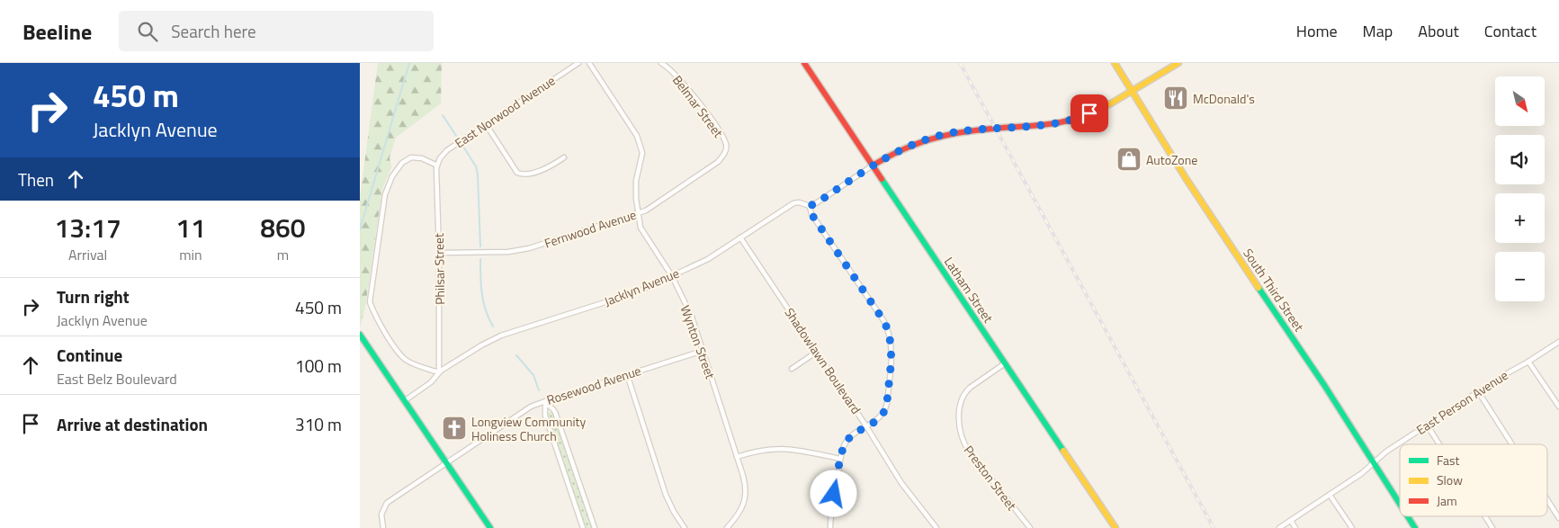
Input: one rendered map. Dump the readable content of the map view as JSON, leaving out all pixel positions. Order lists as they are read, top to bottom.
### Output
{
  "streets": {
    "street": [
      "Belmar Street",
      "East Norwood Avenue",
      "Fernwood Avenue",
      "Philsar Street",
      "Jacklyn Avenue",
      "Latham Street",
      "South Third Street",
      "Wynton Street",
      "Shadowlawn Boulevard",
      "Rosewood Avenue",
      "East Person Avenue",
      "Preston Street"
    ]
  },
  "crossings": [
    ["Belmar Street", "Fernwood Avenue"],
    ["East Norwood Avenue", "Philsar Street"],
    ["Fernwood Avenue", "Philsar Street"],
    ["Fernwood Avenue", "Wynton Street"],
    ["Philsar Street", "Jacklyn Avenue"],
    ["Jacklyn Avenue", "Latham Street"],
    ["Jacklyn Avenue", "Wynton Street"],
    ["Jacklyn Avenue", "Shadowlawn Boulevard"],
    ["Latham Street", "Preston Street"],
    ["South Third Street", "East Person Avenue"],
    ["Wynton Street", "Rosewood Avenue"]
  ],
  "places": {
    "restaurant": ["McDonald's"],
    "shop": ["AutoZone"],
    "church": ["Longview Community Holiness Church"]
  },
  "legend": ["Fast", "Slow", "Jam"],
  "north": "bottom right",
  "page": {
    "header": "Beeline",
    "search": "Search here",
    "nav": [
      "Home",
      "Map",
      "About",
      "Contact"
    ],
    "turn": ["450 m", "Jacklyn Avenue"],
    "map_buttons": ["+", "−"],
    "then": "Then",
    "eta": [
      "13:17",
      "Arrival",
      "11",
      "min",
      "860",
      "m"
    ],
    "list": [
      {
        "name": "Turn right",
        "note": "Jacklyn Avenue",
        "value": "450 m"
      },
      {
        "name": "Continue",
        "note": "East Belz Boulevard",
        "value": "100 m"
      },
      {
        "name": "Arrive at destination",
        "value": "310 m"
      }
    ]
  }
}
